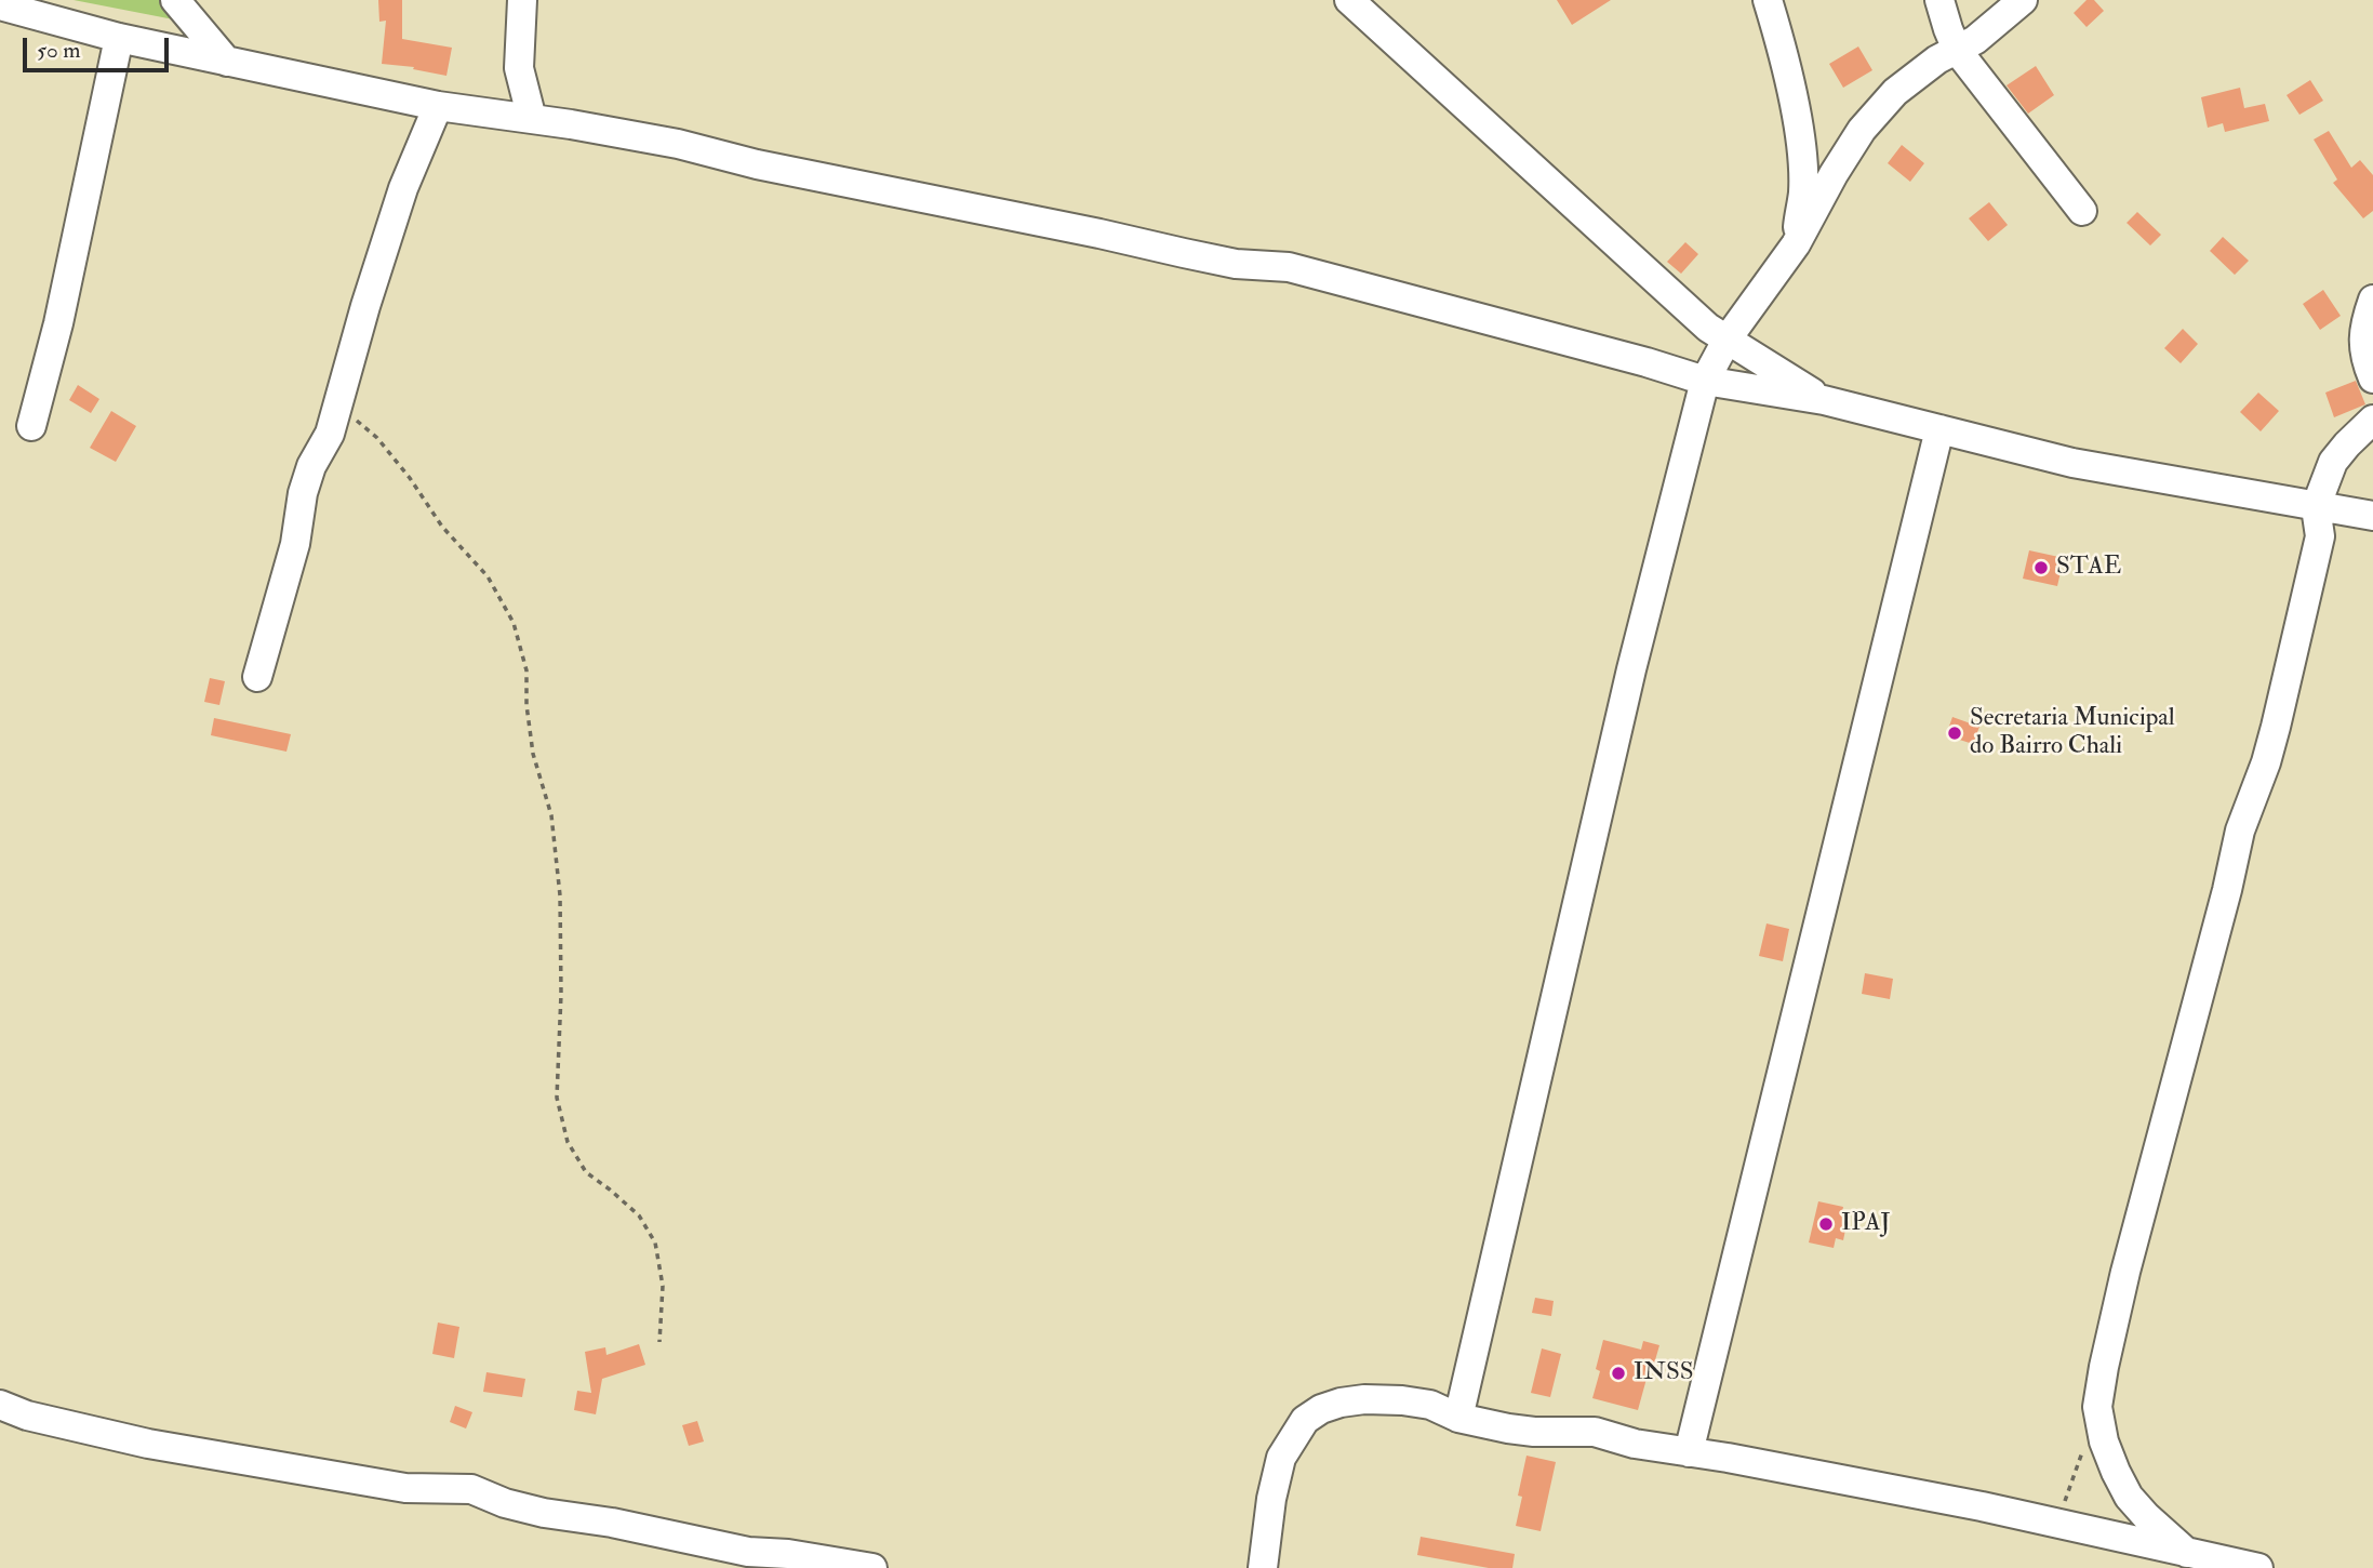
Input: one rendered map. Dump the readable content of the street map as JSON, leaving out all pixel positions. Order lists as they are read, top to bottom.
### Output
{
  "places": [
    "STAE",
    "Secretaria Municipal do Bairro Chali",
    "IPAJ",
    "INSS"
  ],
  "scale_bar": "50 m"
}
